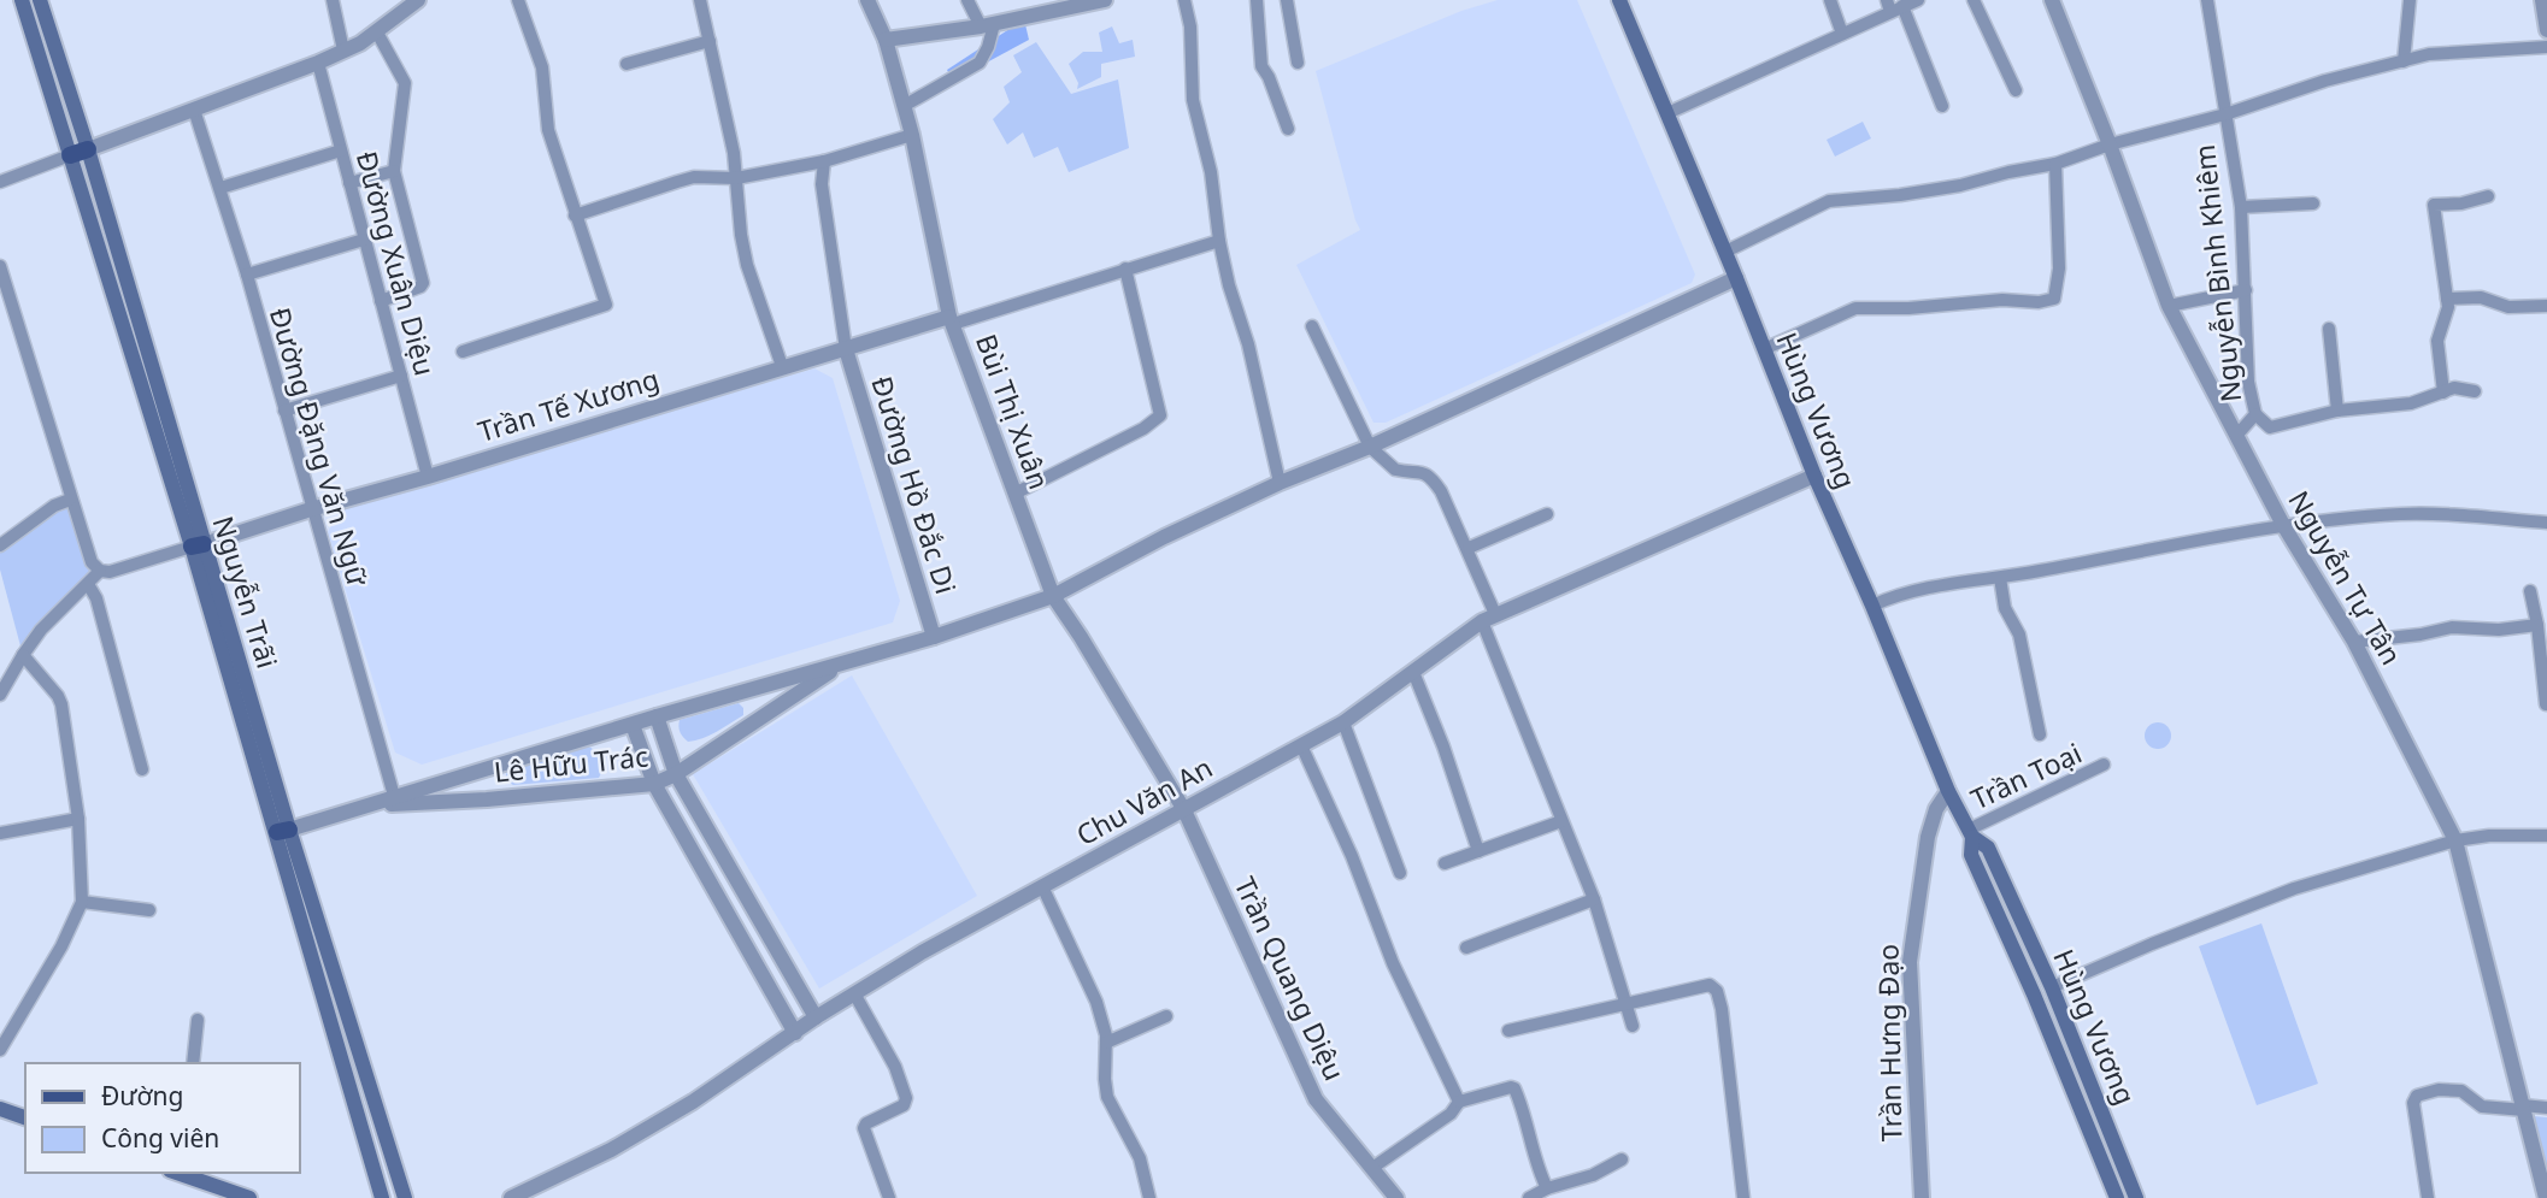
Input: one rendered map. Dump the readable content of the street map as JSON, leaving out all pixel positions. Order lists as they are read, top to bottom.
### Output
{
  "streets": {
    "main road": ["Hùng Vương", "Nguyễn Trãi"],
    "street": [
      "Đường Xuân Diệu",
      "Nguyễn Bình Khiêm",
      "Trần Tế Xương",
      "Bùi Thị Xuân",
      "Đường Đặng Văn Ngữ",
      "Đường Hồ Đắc Di",
      "Nguyễn Tự Tân",
      "Lê Hữu Trác",
      "Trần Toại",
      "Chu Văn An",
      "Trần Quang Diệu",
      "Trần Hưng Đạo"
    ]
  },
  "crossings": [
    ["Đường Xuân Diệu", "Trần Tế Xương"],
    ["Nguyễn Bình Khiêm", "Nguyễn Tự Tân"],
    ["Trần Tế Xương", "Bùi Thị Xuân"],
    ["Trần Tế Xương", "Đường Đặng Văn Ngữ"],
    ["Trần Tế Xương", "Đường Hồ Đắc Di"],
    ["Trần Tế Xương", "Nguyễn Trãi"],
    ["Hùng Vương", "Lê Hữu Trác"],
    ["Hùng Vương", "Trần Toại"],
    ["Hùng Vương", "Chu Văn An"],
    ["Hùng Vương", "Trần Hưng Đạo"],
    ["Bùi Thị Xuân", "Lê Hữu Trác"],
    ["Bùi Thị Xuân", "Chu Văn An"],
    ["Bùi Thị Xuân", "Trần Quang Diệu"],
    ["Đường Đặng Văn Ngữ", "Lê Hữu Trác"],
    ["Đường Hồ Đắc Di", "Lê Hữu Trác"],
    ["Nguyễn Trãi", "Lê Hữu Trác"],
    ["Chu Văn An", "Trần Quang Diệu"]
  ],
  "legend": ["Đường", "Công viên"]
}
